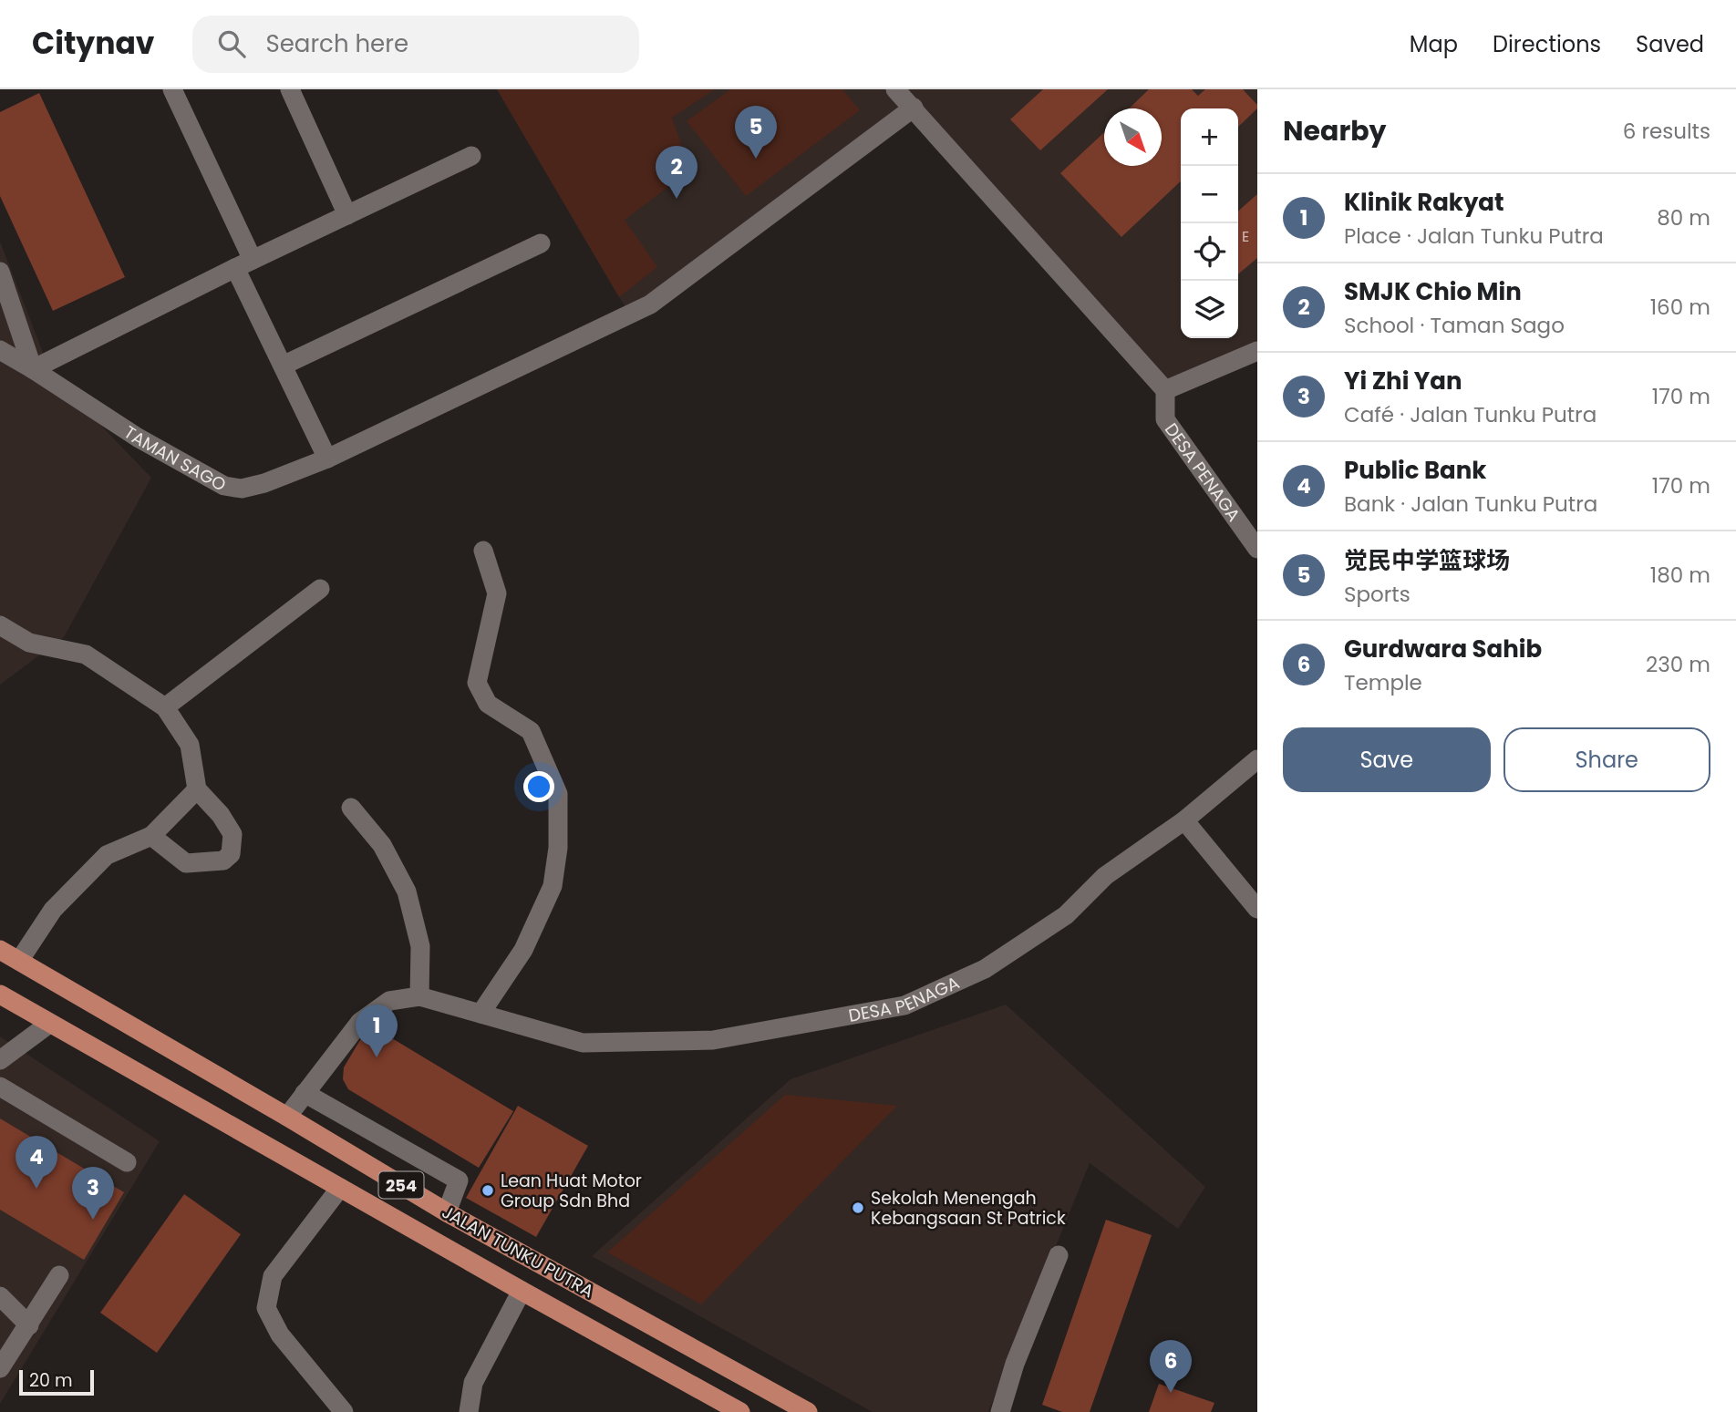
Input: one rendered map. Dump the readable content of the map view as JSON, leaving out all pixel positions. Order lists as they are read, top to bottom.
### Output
{
  "streets": {
    "main road": ["254", "JALAN TUNKU PUTRA"],
    "street": ["TAMAN SAGO", "DESA PENAGA"]
  },
  "places": ["Lean Huat Motor Group Sdn Bhd", "Sekolah Menengah Kebangsaan St Patrick"],
  "house_numbers": ["E"],
  "scale_bar": "20 m",
  "north": "bottom right",
  "page": {
    "header": "Citynav",
    "search": "Search here",
    "nav": ["Map", "Directions", "Saved"],
    "heading": ["Nearby", "6 results"],
    "pins": [
      "5",
      "2",
      "1",
      "4",
      "3",
      "6"
    ],
    "map_buttons": ["+", "−"],
    "list": [
      {
        "mark": "1",
        "name": "Klinik Rakyat",
        "note": "Place · Jalan Tunku Putra",
        "value": "80 m"
      },
      {
        "mark": "2",
        "name": "SMJK Chio Min",
        "note": "School · Taman Sago",
        "value": "160 m"
      },
      {
        "mark": "3",
        "name": "Yi Zhi Yan",
        "note": "Café · Jalan Tunku Putra",
        "value": "170 m"
      },
      {
        "mark": "4",
        "name": "Public Bank",
        "note": "Bank · Jalan Tunku Putra",
        "value": "170 m"
      },
      {
        "mark": "5",
        "name": "觉民中学篮球场",
        "note": "Sports",
        "value": "180 m"
      },
      {
        "mark": "6",
        "name": "Gurdwara Sahib",
        "note": "Temple",
        "value": "230 m"
      }
    ],
    "buttons": ["Save", "Share"],
    "scale": "20 m"
  }
}
